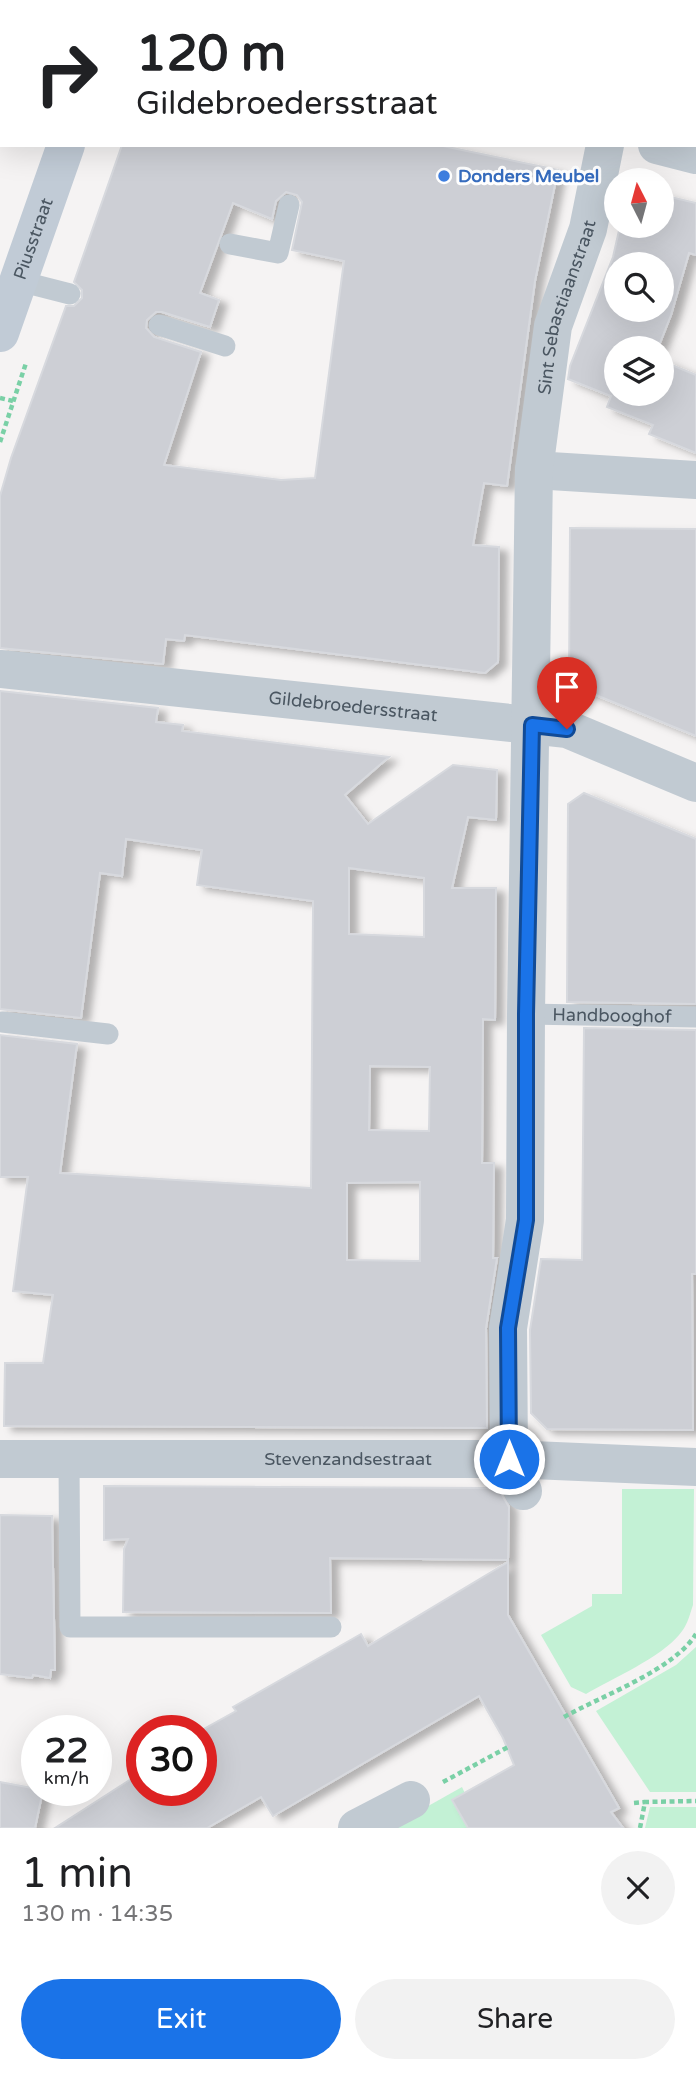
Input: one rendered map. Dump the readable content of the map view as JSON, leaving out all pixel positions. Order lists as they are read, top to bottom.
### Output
{
  "streets": {
    "street": [
      "Piusstraat",
      "Sint Sebastiaanstraat",
      "Gildebroedersstraat",
      "Stevenzandsestraat"
    ],
    "lane": ["Handbooghof"]
  },
  "crossings": [
    ["Sint Sebastiaanstraat", "Gildebroedersstraat"],
    ["Sint Sebastiaanstraat", "Handbooghof"],
    ["Sint Sebastiaanstraat", "Stevenzandsestraat"]
  ],
  "places": ["Donders Meubel"],
  "north": "top",
  "page": {
    "turn": ["120 m", "Gildebroedersstraat"],
    "speed": "22 km/h",
    "limit": "30",
    "heading": ["1 min", "130 m · 14:35"],
    "buttons": ["Exit", "Share"]
  }
}
